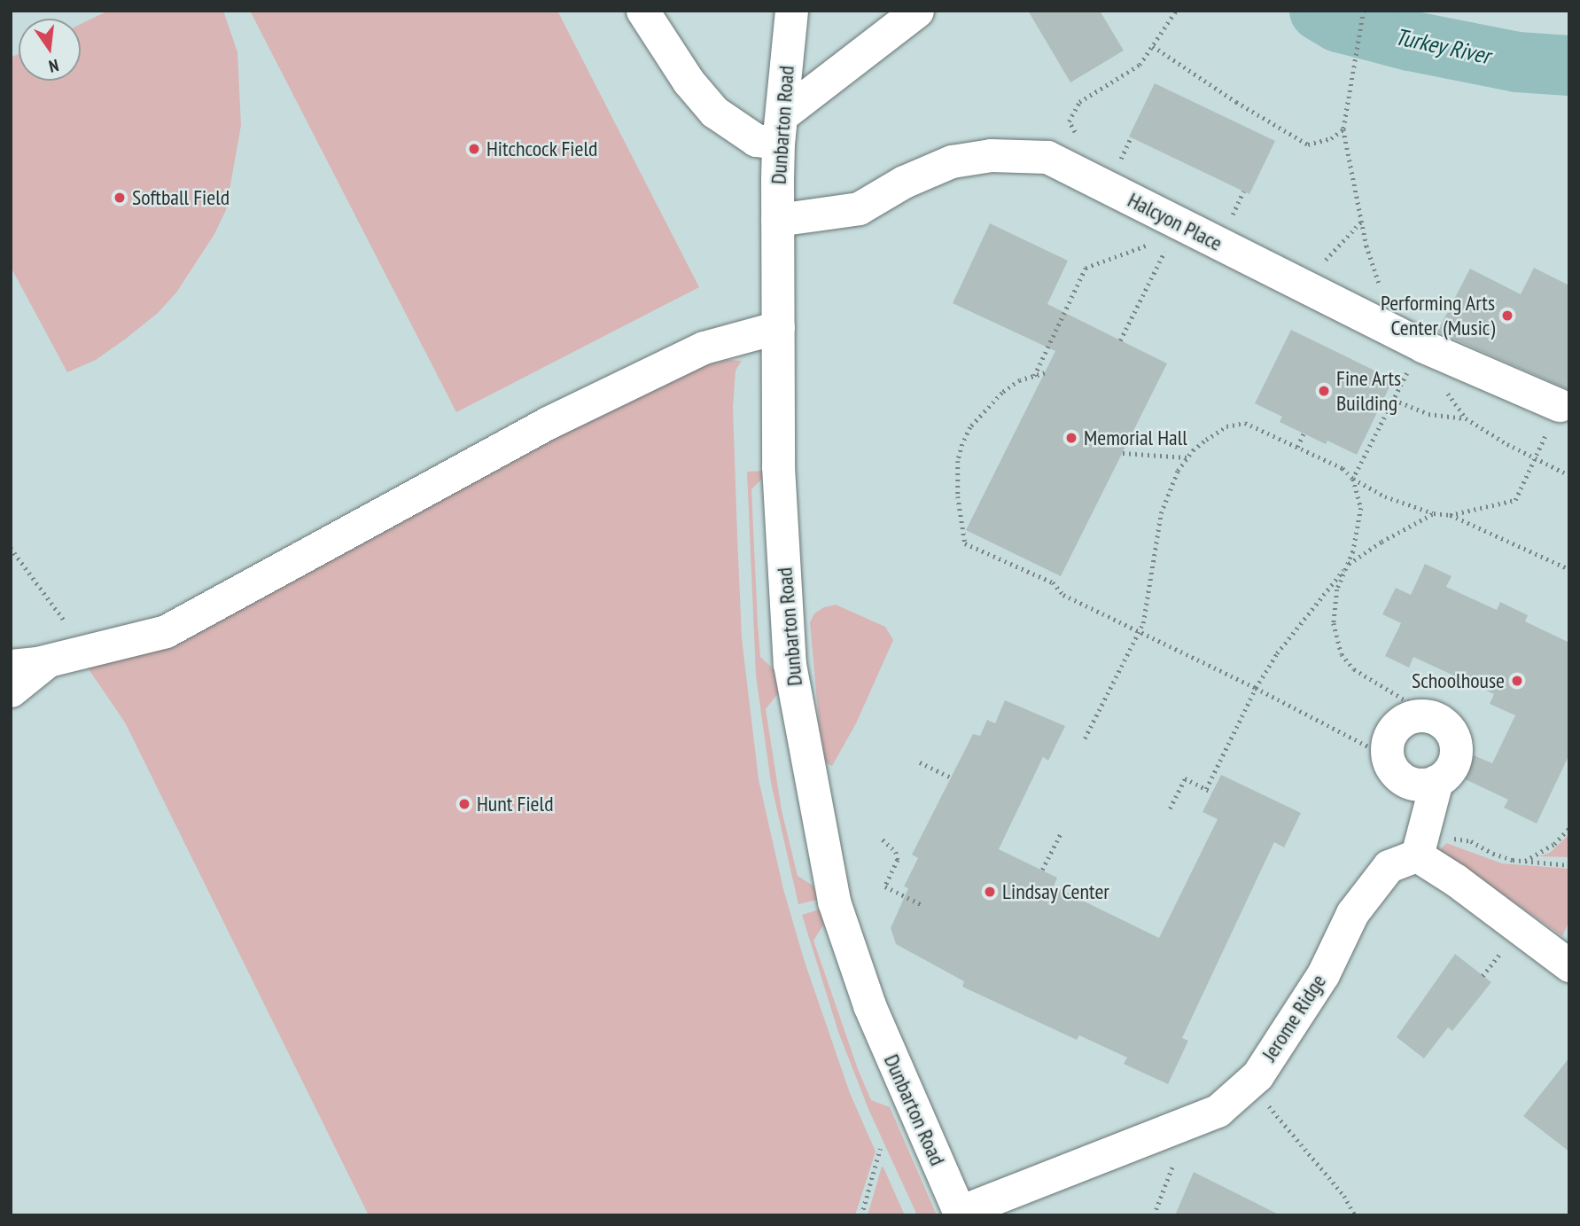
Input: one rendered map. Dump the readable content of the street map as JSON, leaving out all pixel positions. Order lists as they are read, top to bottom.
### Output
{
  "streets": {
    "street": ["Dunbarton Road", "Halcyon Place", "Jerome Ridge"]
  },
  "crossings": [
    ["Dunbarton Road", "Halcyon Place"],
    ["Dunbarton Road", "Jerome Ridge"]
  ],
  "water": ["Turkey River"],
  "places": [
    "Hitchcock Field",
    "Softball Field",
    "Performing Arts Center (Music)",
    "Fine Arts Building",
    "Memorial Hall",
    "Schoolhouse",
    "Hunt Field",
    "Lindsay Center"
  ],
  "north": "bottom"
}
